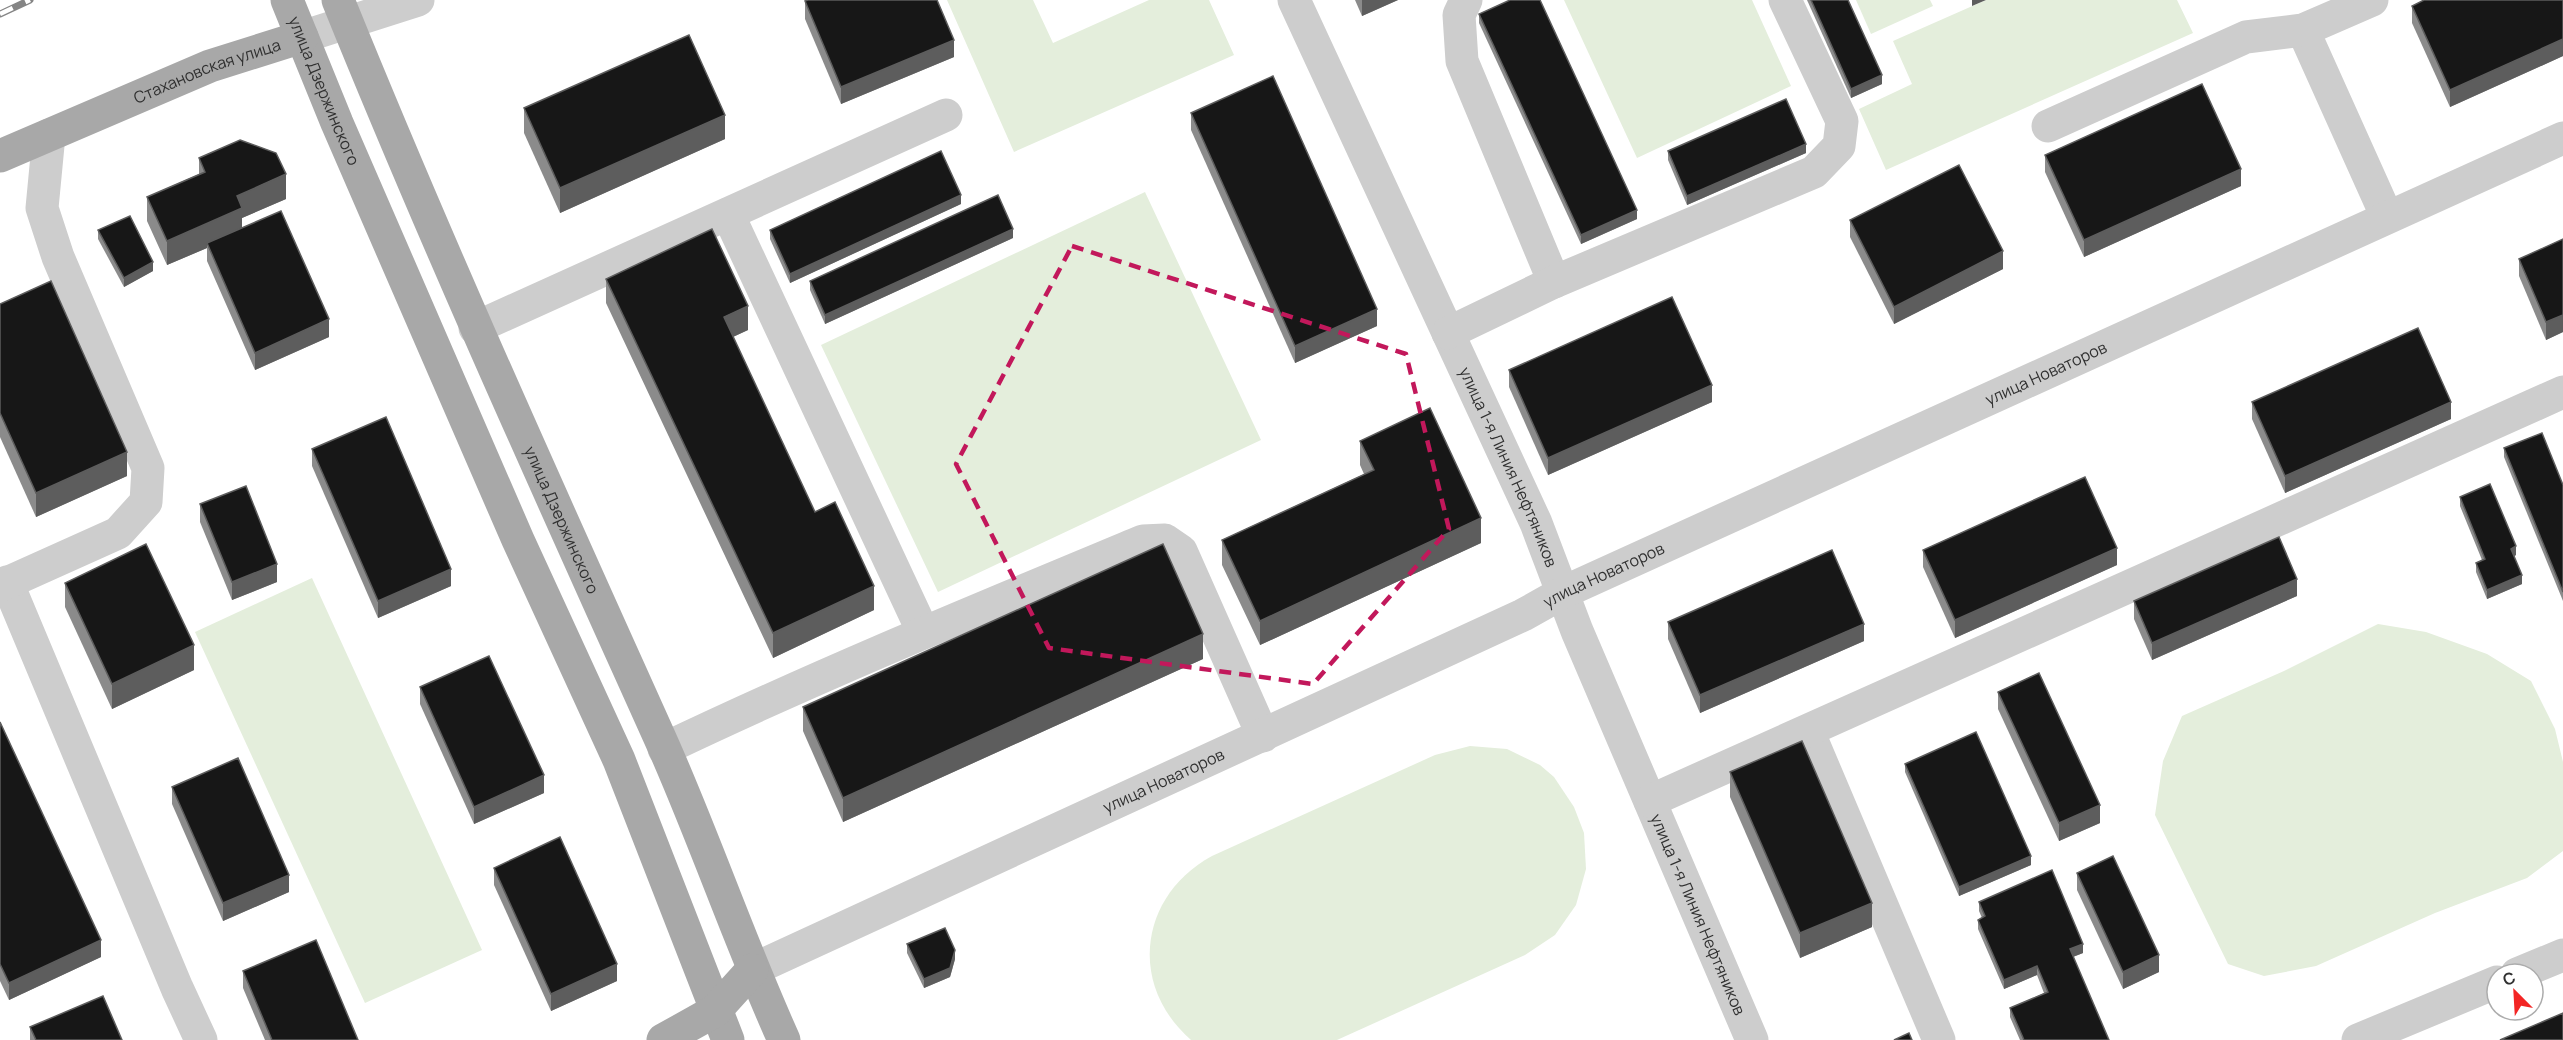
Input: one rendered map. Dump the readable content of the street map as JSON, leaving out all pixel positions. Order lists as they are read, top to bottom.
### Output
{
  "streets": {
    "main road": ["Стахановская улица", "улица Дзержинского", "улица Новаторов"],
    "street": ["улица 1-я Линия Нефтяников"]
  },
  "crossings": [
    ["Стахановская улица", "улица Дзержинского"],
    ["улица Дзержинского", "улица Новаторов"],
    ["улица Новаторов", "улица 1-я Линия Нефтяников"]
  ],
  "north": "top left"
}
